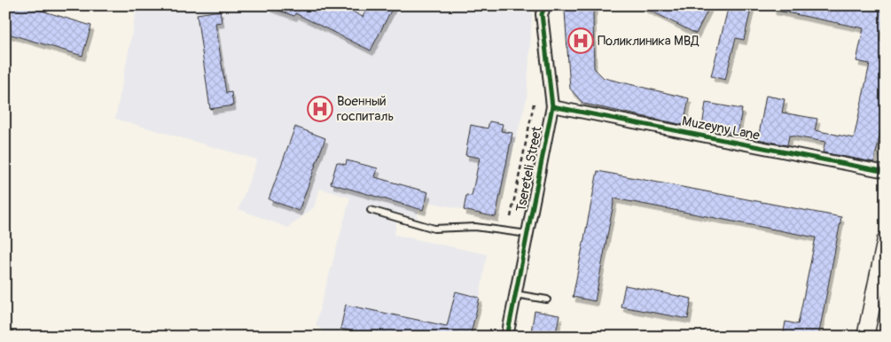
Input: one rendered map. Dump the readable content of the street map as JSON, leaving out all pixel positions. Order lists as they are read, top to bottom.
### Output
{
  "streets": {
    "street": ["Muzeyny Lane", "Tsereteli Street"]
  },
  "crossings": [
    ["Muzeyny Lane", "Tsereteli Street"]
  ],
  "places": {
    "hospital": ["Поликлиника МВД", "Военный госпиталь"]
  }
}
